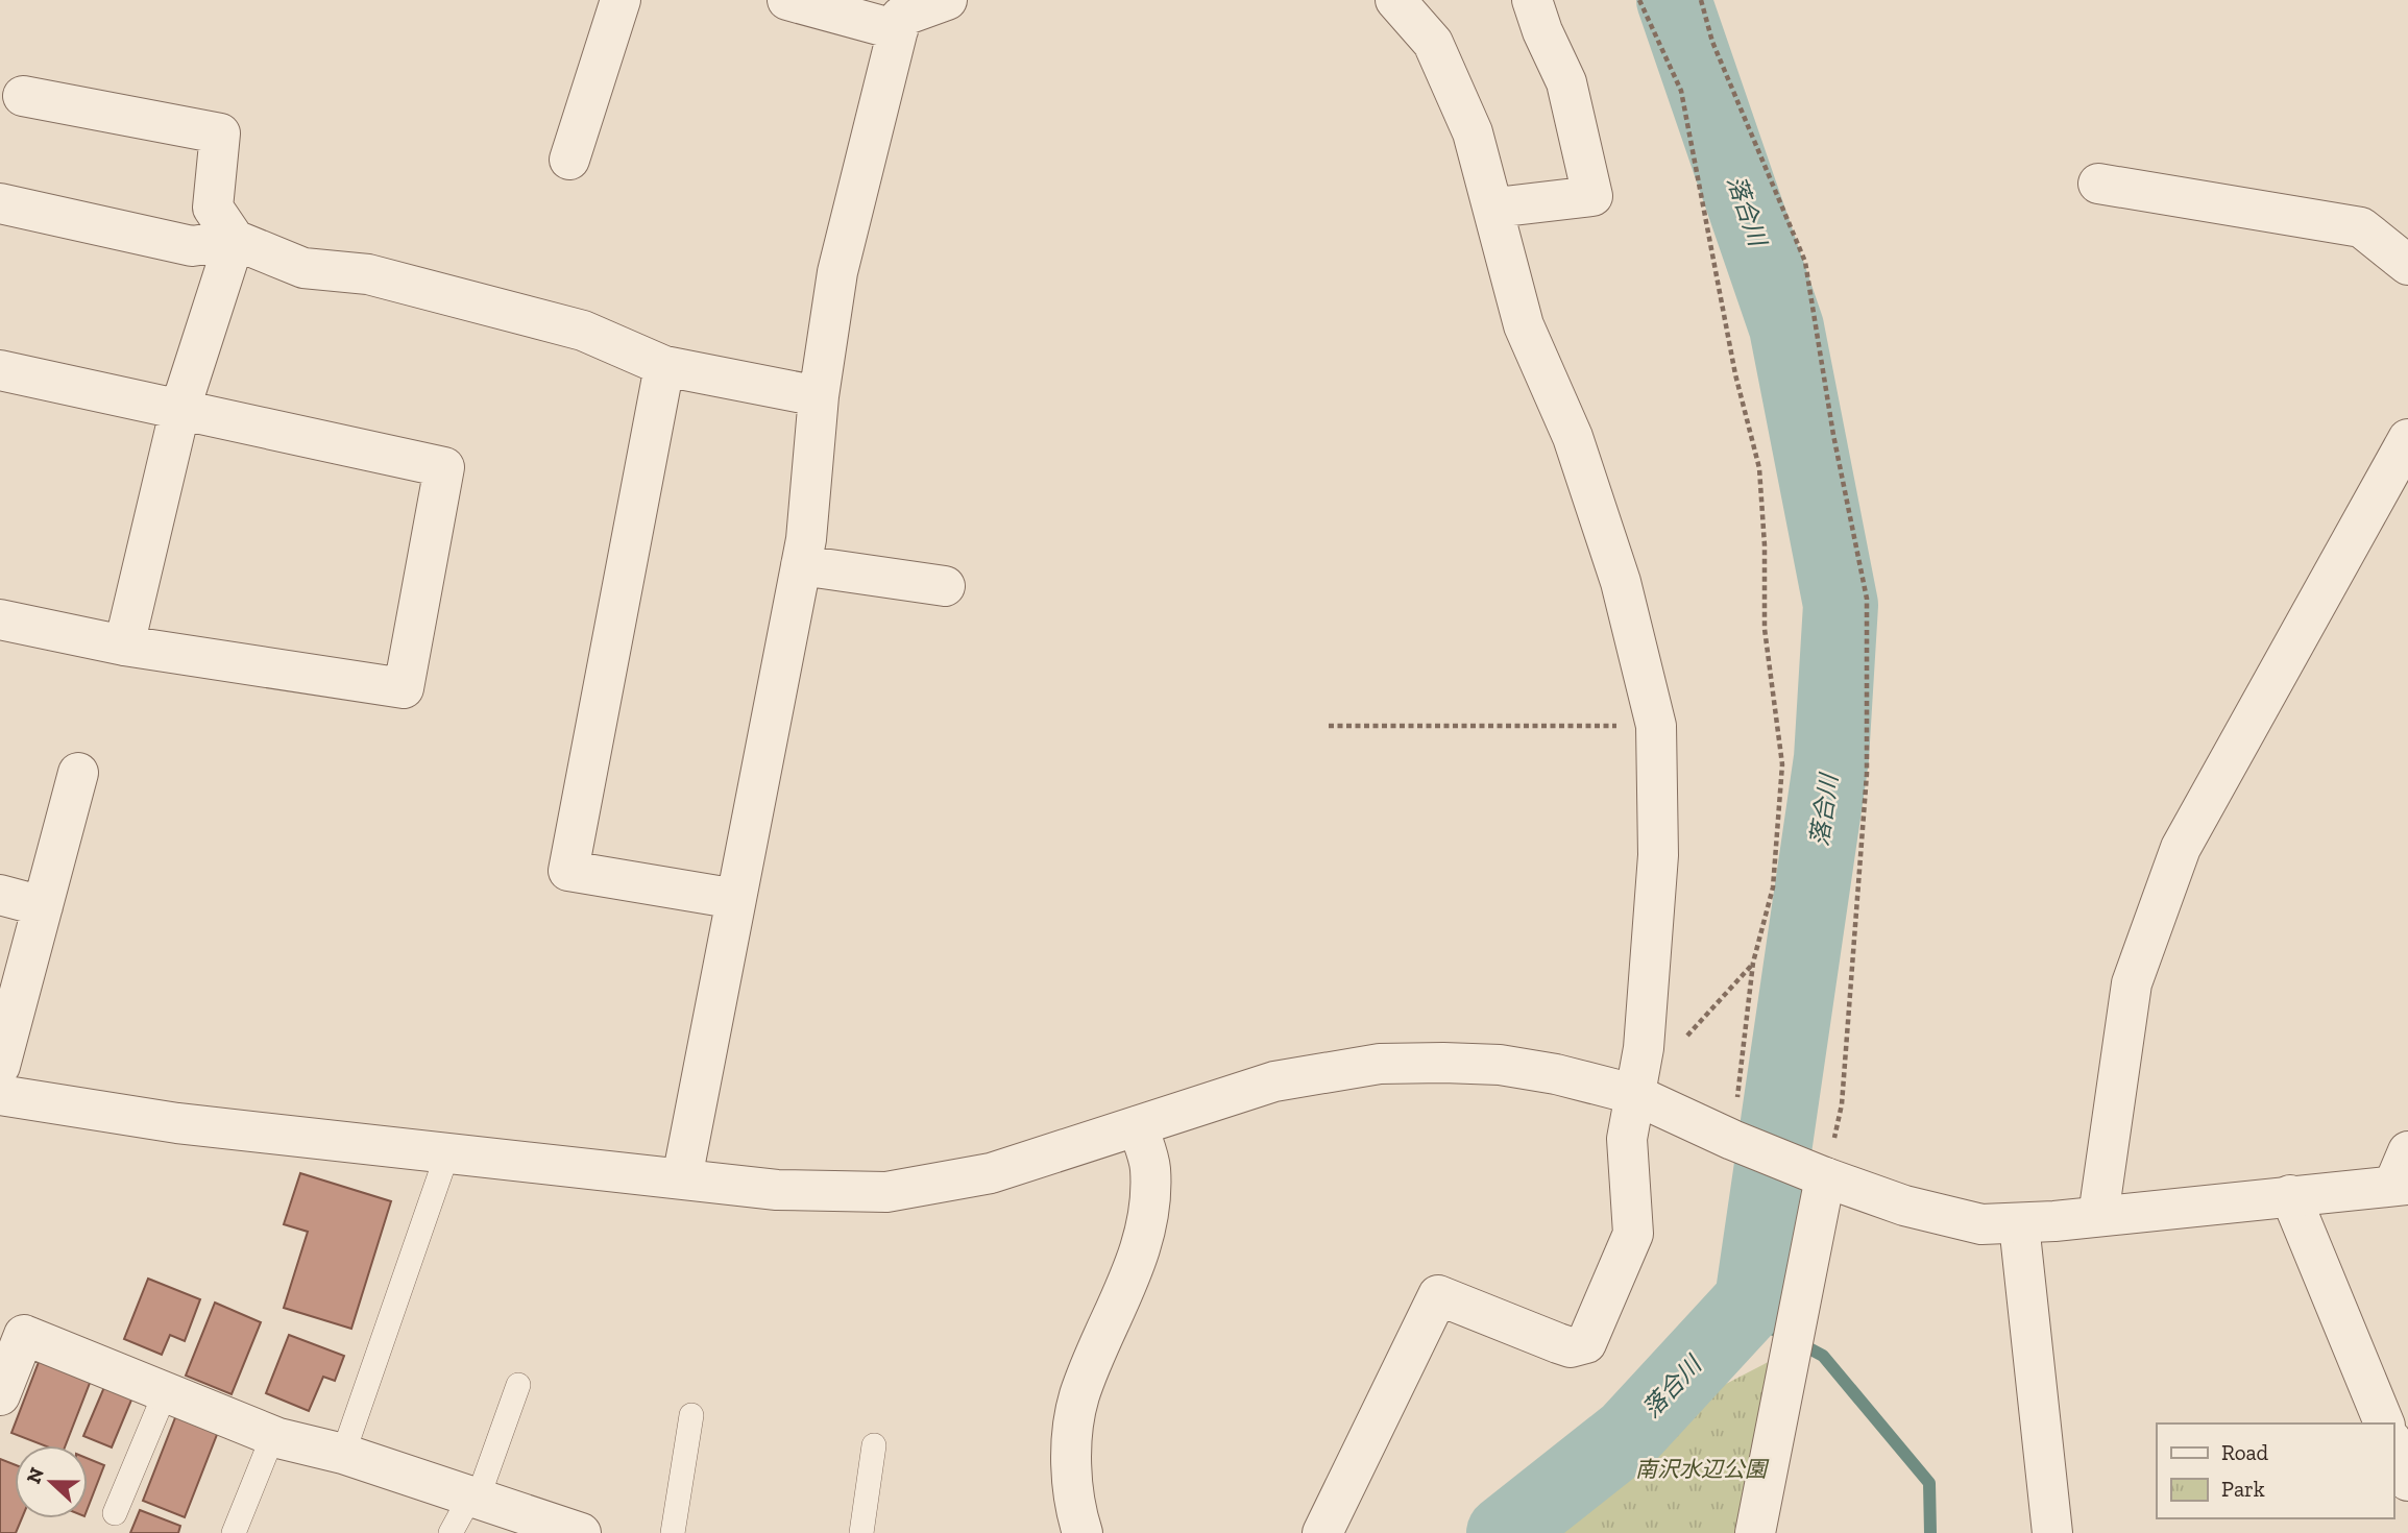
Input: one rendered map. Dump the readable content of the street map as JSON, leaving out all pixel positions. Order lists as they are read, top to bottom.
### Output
{
  "water": ["落合川"],
  "parks": ["南沢水辺公園"],
  "legend": ["Road", "Park"],
  "north": "left"
}
